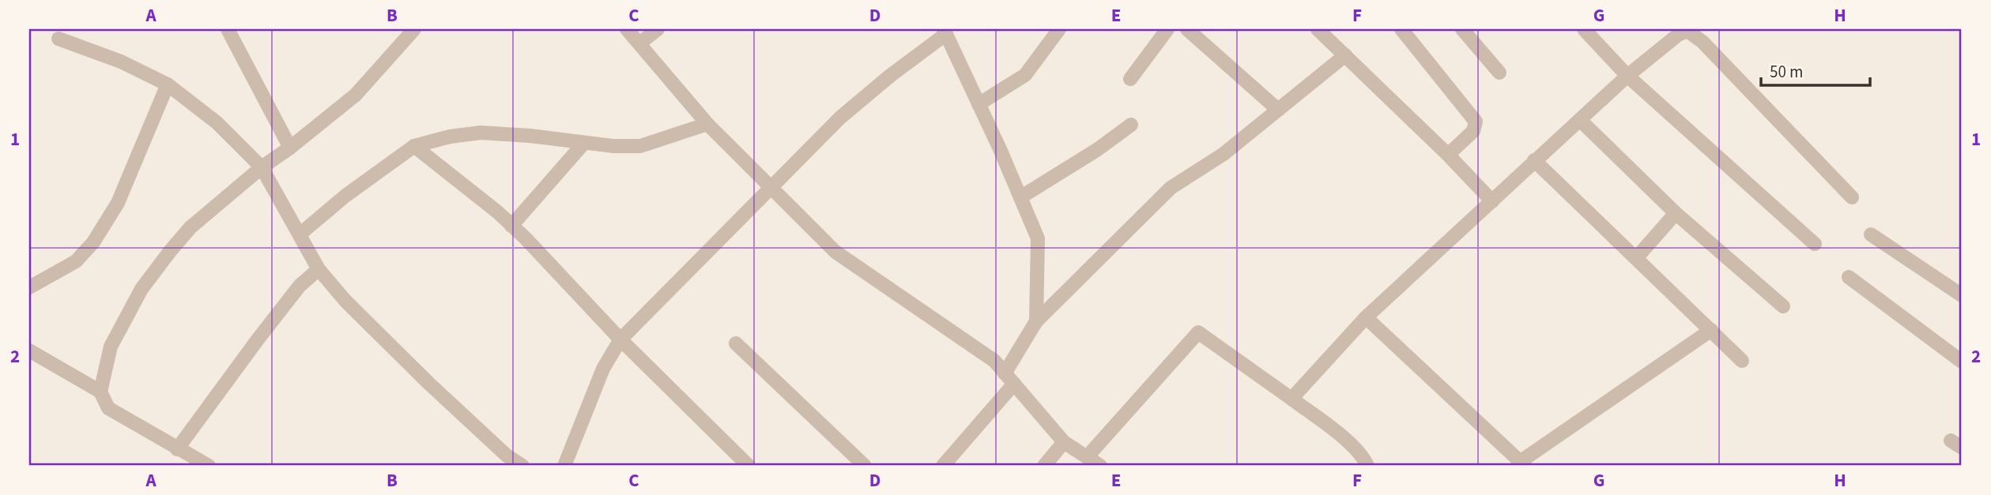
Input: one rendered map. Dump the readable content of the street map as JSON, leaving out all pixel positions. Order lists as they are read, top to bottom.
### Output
{
  "scale_bar": "50 m",
  "grid": {
    "columns": [
      "A",
      "B",
      "C",
      "D",
      "E",
      "F",
      "G",
      "H"
    ],
    "rows": ["1", "2"]
  }
}
